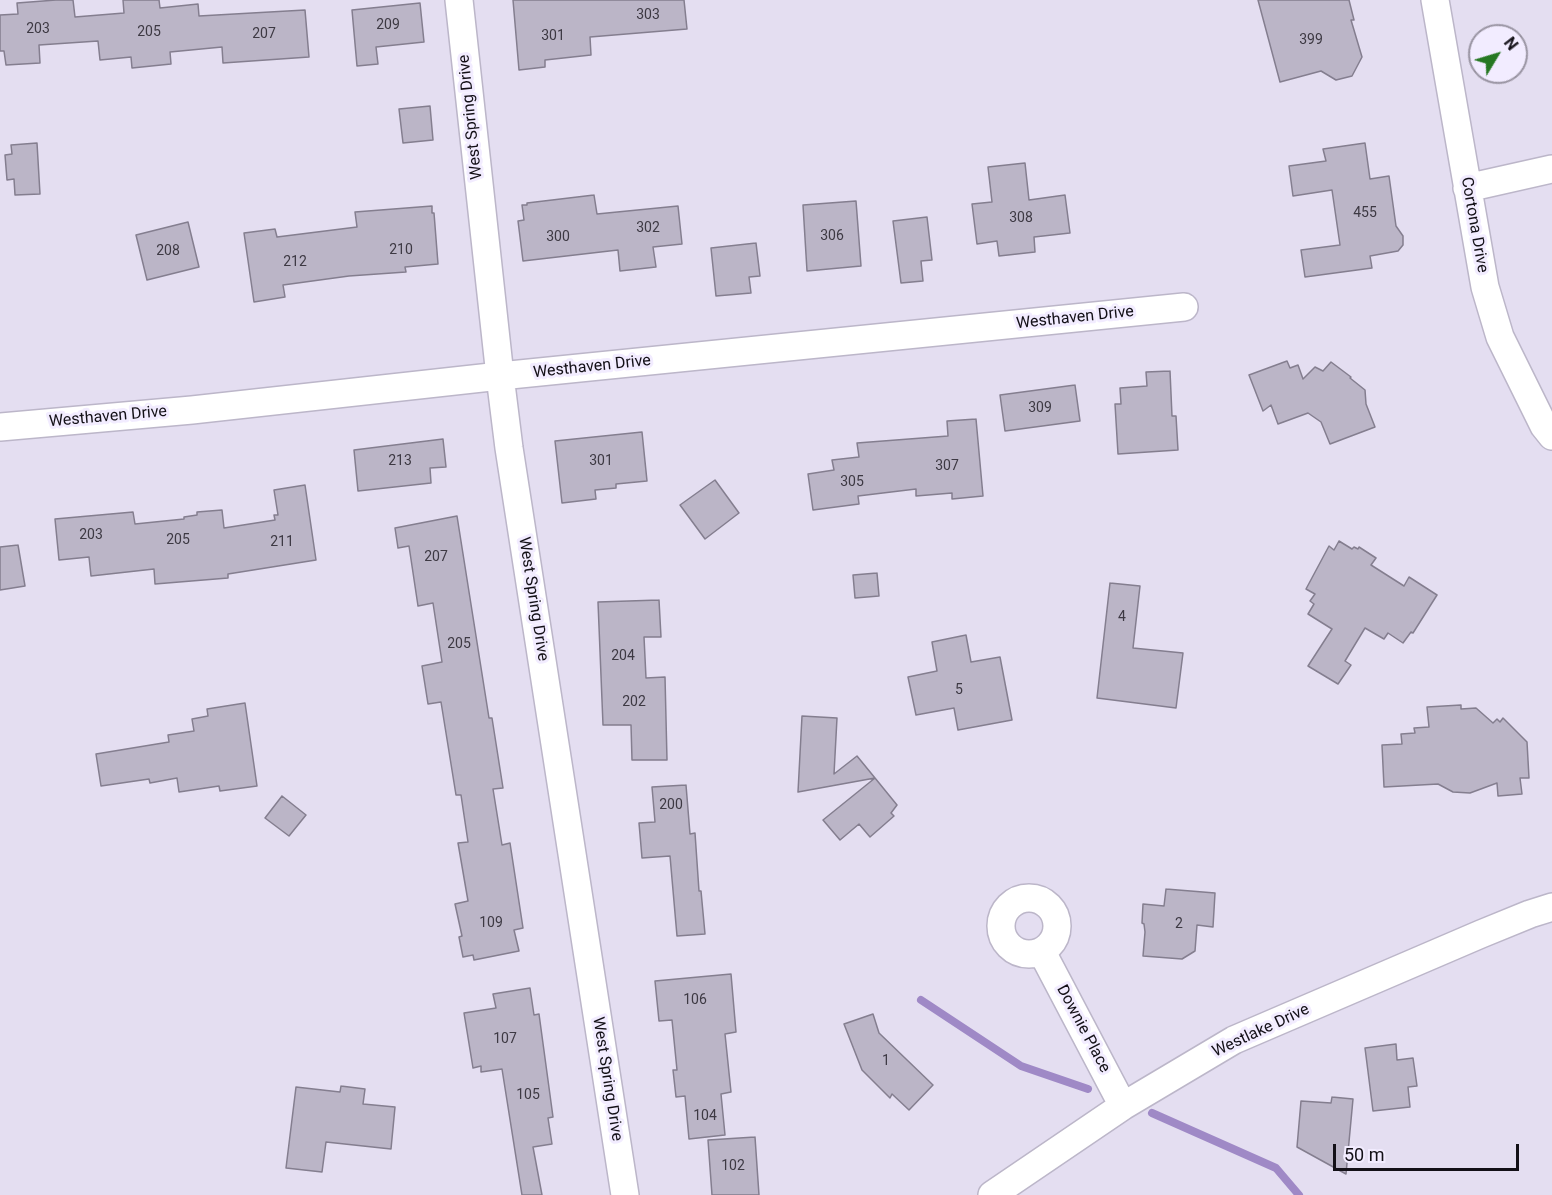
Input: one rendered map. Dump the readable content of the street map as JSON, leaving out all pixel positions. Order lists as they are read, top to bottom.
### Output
{
  "streets": {
    "street": [
      "West Spring Drive",
      "Cortona Drive",
      "Westhaven Drive",
      "Downie Place",
      "Westlake Drive"
    ]
  },
  "crossings": [
    ["West Spring Drive", "Westhaven Drive"],
    ["Downie Place", "Westlake Drive"]
  ],
  "house_numbers": [
    "303",
    "209",
    "203",
    "205",
    "207",
    "301",
    "399",
    "455",
    "308",
    "302",
    "306",
    "300",
    "210",
    "208",
    "212",
    "309",
    "213",
    "301",
    "307",
    "305",
    "203",
    "205",
    "211",
    "207",
    "4",
    "205",
    "204",
    "5",
    "202",
    "200",
    "109",
    "2",
    "106",
    "107",
    "1",
    "105",
    "104",
    "102"
  ],
  "scale_bar": "50 m",
  "north": "top right"
}
